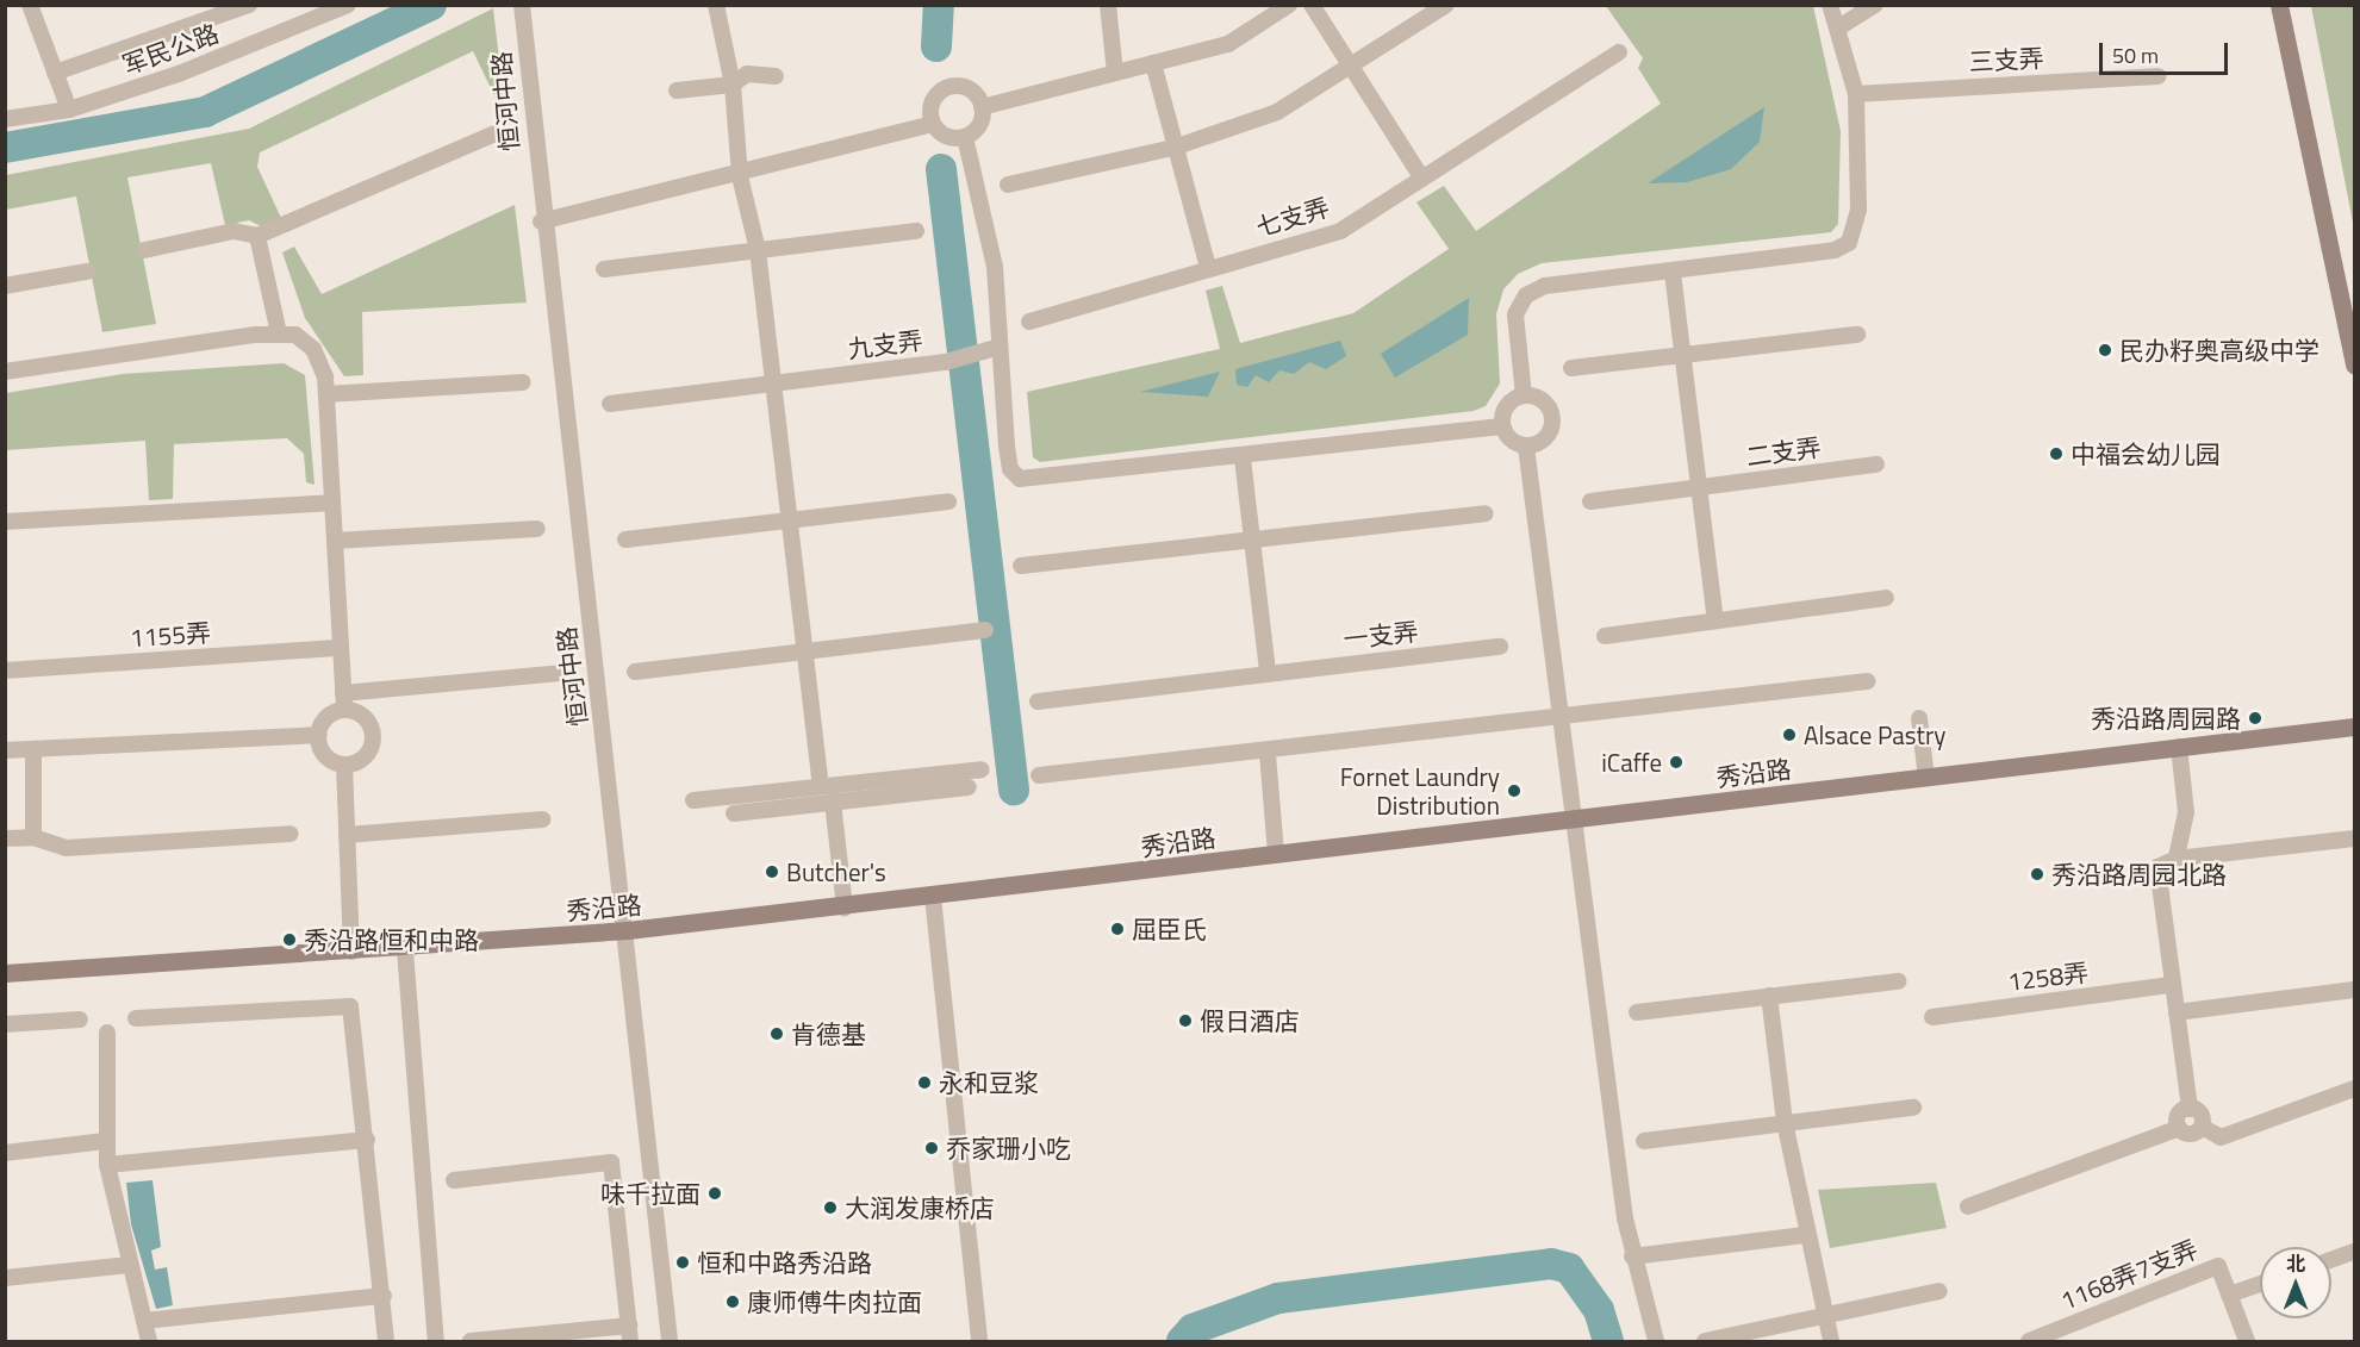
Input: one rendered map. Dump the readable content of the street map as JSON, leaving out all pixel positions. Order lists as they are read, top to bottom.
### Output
{
  "streets": {
    "main road": ["秀沿路"],
    "street": [
      "军民公路",
      "三支弄",
      "恒河中路",
      "七支弄",
      "九支弄",
      "二支弄",
      "1155弄",
      "一支弄",
      "1258弄",
      "1168弄7支弄"
    ]
  },
  "crossings": [
    ["恒河中路", "秀沿路"]
  ],
  "places": [
    "民办籽奥高级中学",
    "中福会幼儿园",
    "秀沿路周园路",
    "Alsace Pastry",
    "iCaffe",
    "Fornet Laundry Distribution",
    "Butcher's",
    "秀沿路周园北路",
    "屈臣氏",
    "秀沿路恒和中路",
    "假日酒店",
    "肯德基",
    "永和豆浆",
    "乔家珊小吃",
    "味千拉面",
    "大润发康桥店",
    "恒和中路秀沿路",
    "康师傅牛肉拉面"
  ],
  "scale_bar": "50 m",
  "north": "top"
}
